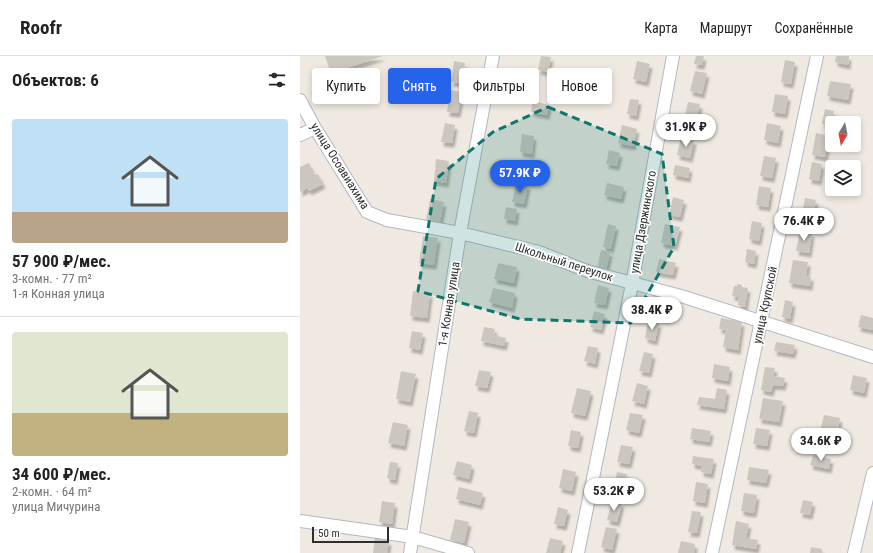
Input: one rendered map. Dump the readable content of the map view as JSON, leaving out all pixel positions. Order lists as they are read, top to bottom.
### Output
{
  "streets": {
    "street": [
      "улица Осоавиахима",
      "улица Дзержинского",
      "Школьный переулок",
      "1-я Конная улица",
      "улица Крупской"
    ]
  },
  "crossings": [
    ["улица Осоавиахима", "Школьный переулок"],
    ["улица Осоавиахима", "1-я Конная улица"],
    ["улица Дзержинского", "Школьный переулок"],
    ["Школьный переулок", "1-я Конная улица"],
    ["Школьный переулок", "улица Крупской"]
  ],
  "scale_bar": "50 m",
  "north": "bottom",
  "page": {
    "header": "Roofr",
    "nav": ["Карта", "Маршрут", "Сохранённые"],
    "heading": "Объектов: 6",
    "chip": [
      "Купить",
      "Снять",
      "Фильтры",
      "Новое"
    ],
    "list": [
      {
        "name": "57 900 ₽/мес.",
        "note": "3-комн. · 77 m² · 1-я Конная улица"
      },
      {
        "name": "34 600 ₽/мес.",
        "note": "2-комн. · 64 m² · улица Мичурина"
      }
    ],
    "price": [
      "31.9K ₽",
      "57.9K ₽",
      "76.4K ₽",
      "38.4K ₽",
      "34.6K ₽",
      "53.2K ₽"
    ],
    "scale": "50 m"
  }
}
